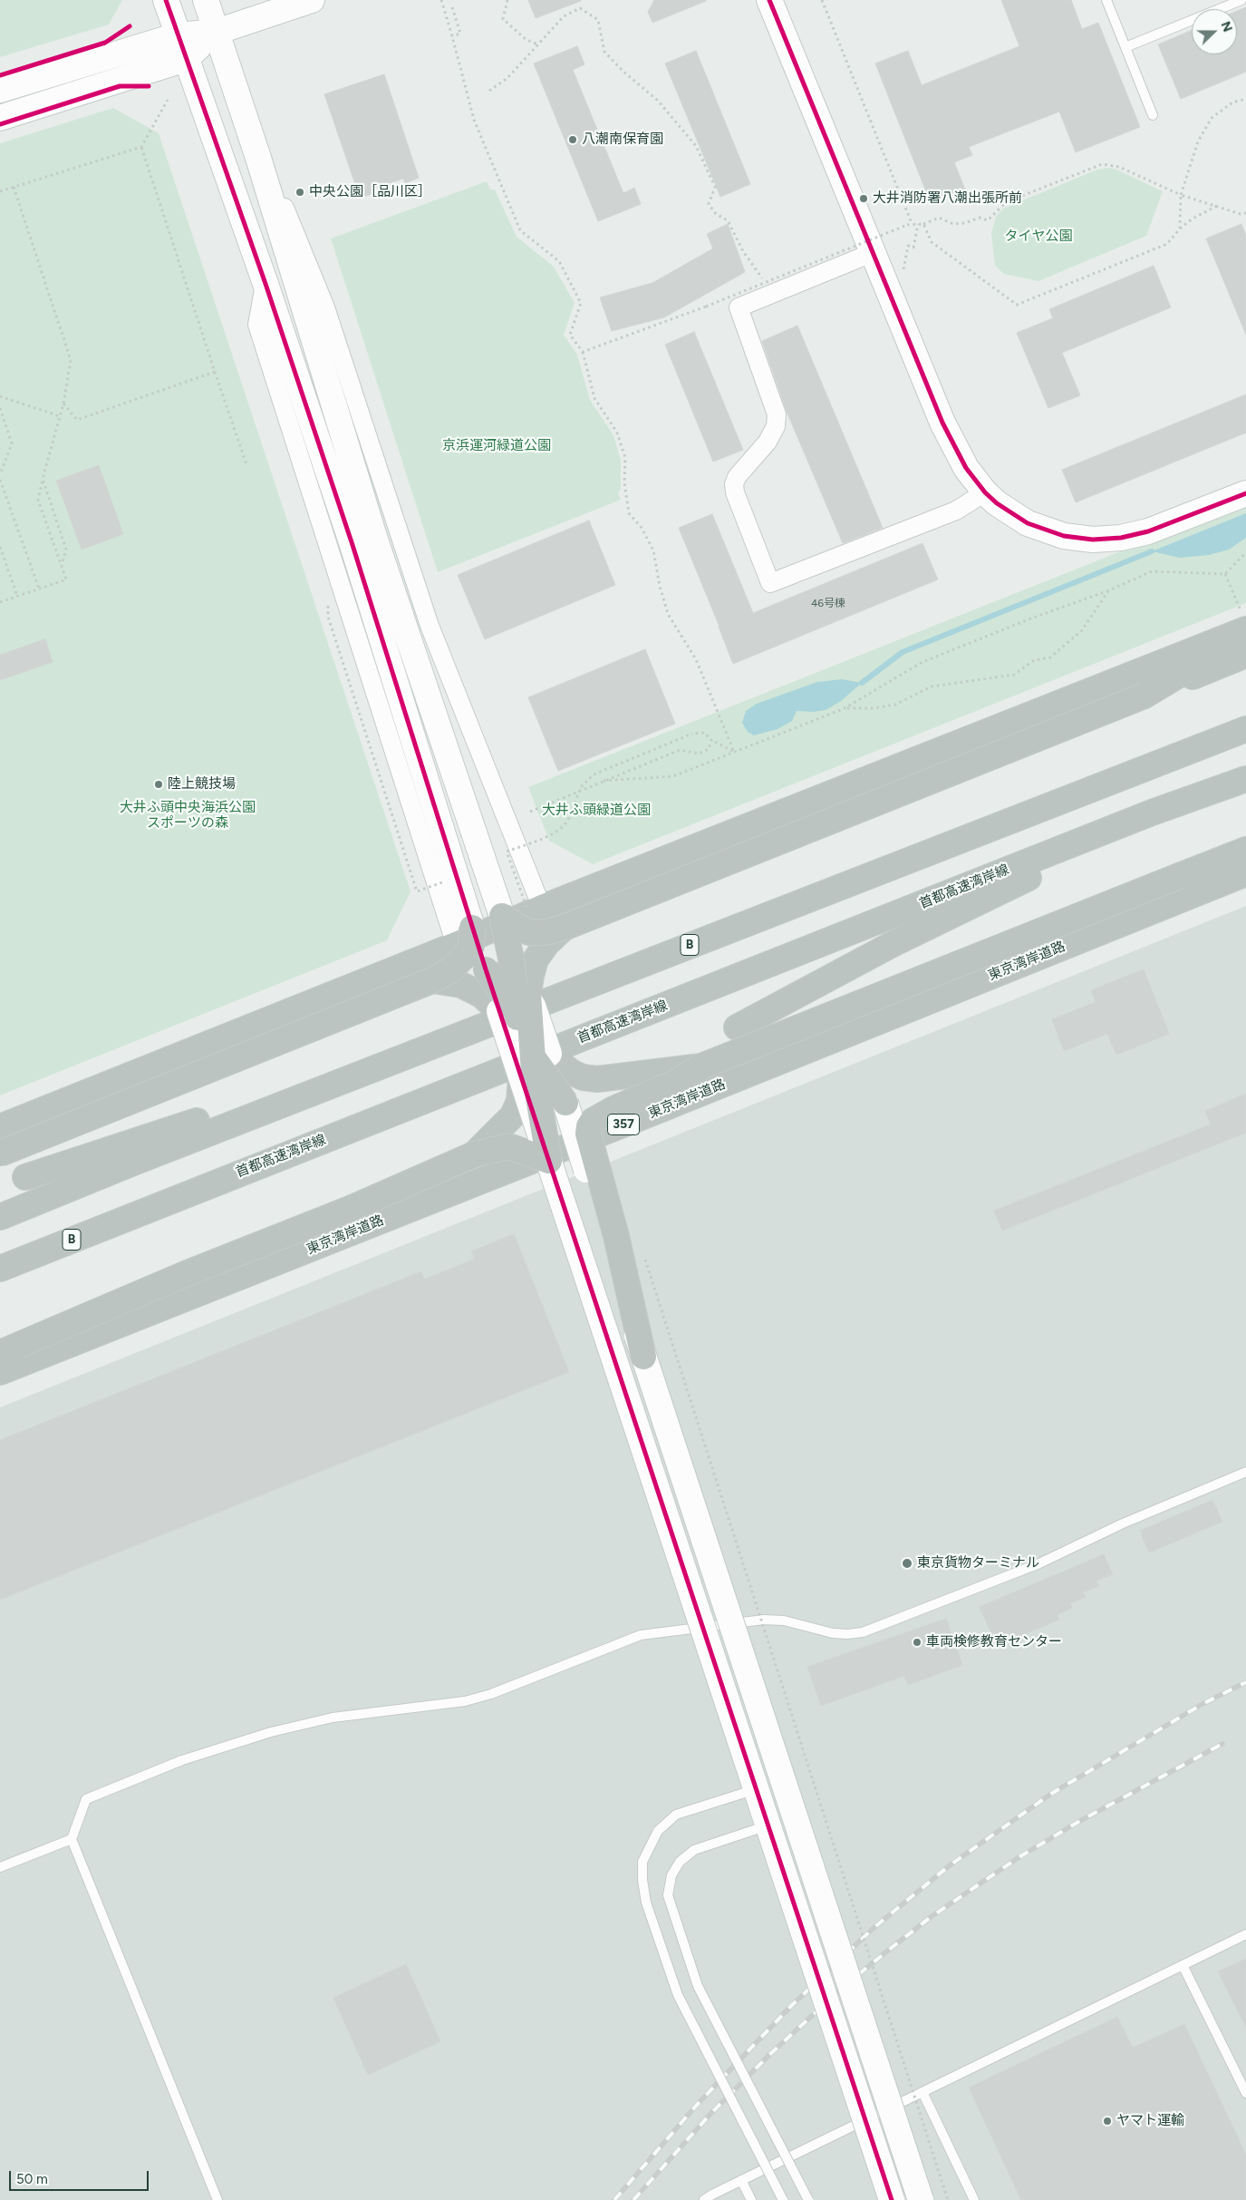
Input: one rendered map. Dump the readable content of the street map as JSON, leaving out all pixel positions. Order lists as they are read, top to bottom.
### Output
{
  "streets": {
    "highway": [
      "首都高速湾岸線",
      "B",
      "東京湾岸道路",
      "357"
    ]
  },
  "parks": [
    "タイヤ公園",
    "京浜運河緑道公園",
    "大井ふ頭中央海浜公園 スポーツの森",
    "大井ふ頭緑道公園"
  ],
  "places": [
    "八潮南保育園",
    "中央公園［品川区］",
    "大井消防署八潮出張所前",
    "陸上競技場",
    "東京貨物ターミナル",
    "車両検修教育センター",
    "ヤマト運輸"
  ],
  "house_numbers": ["46号棟"],
  "scale_bar": "50 m",
  "north": "right"
}
